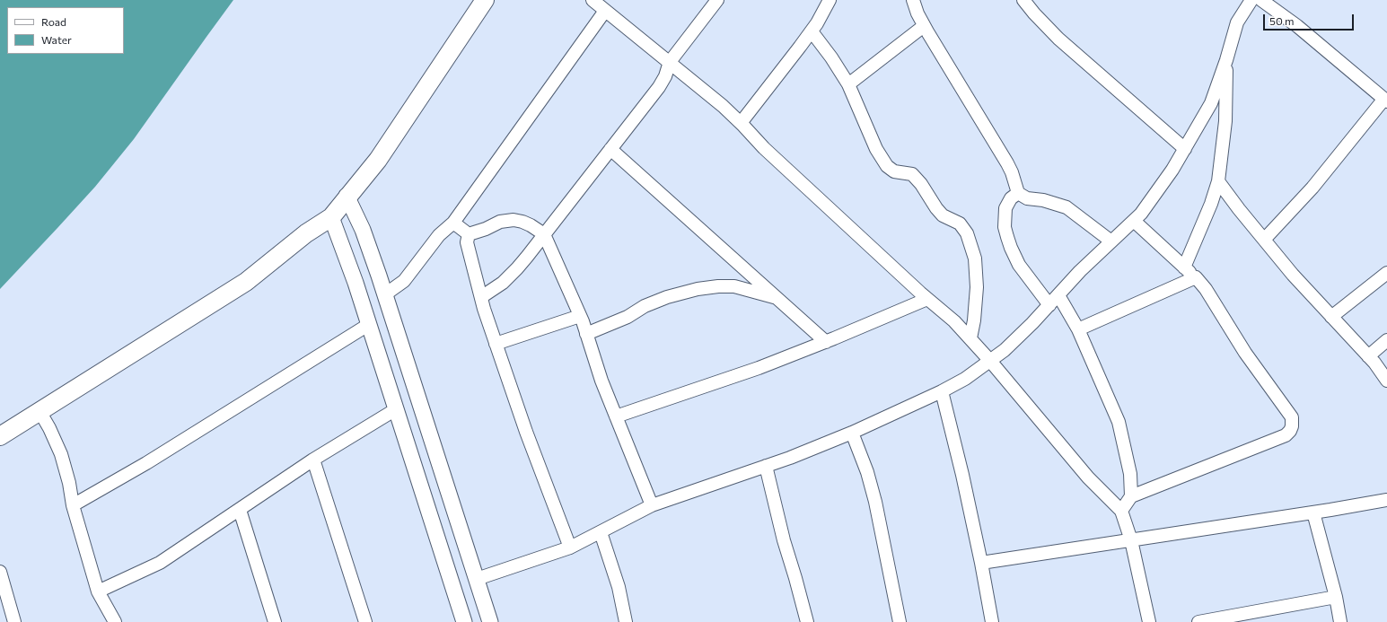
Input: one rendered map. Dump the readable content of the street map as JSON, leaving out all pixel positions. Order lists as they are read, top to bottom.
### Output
{
  "legend": ["Road", "Water"],
  "scale_bar": "50 m"
}
